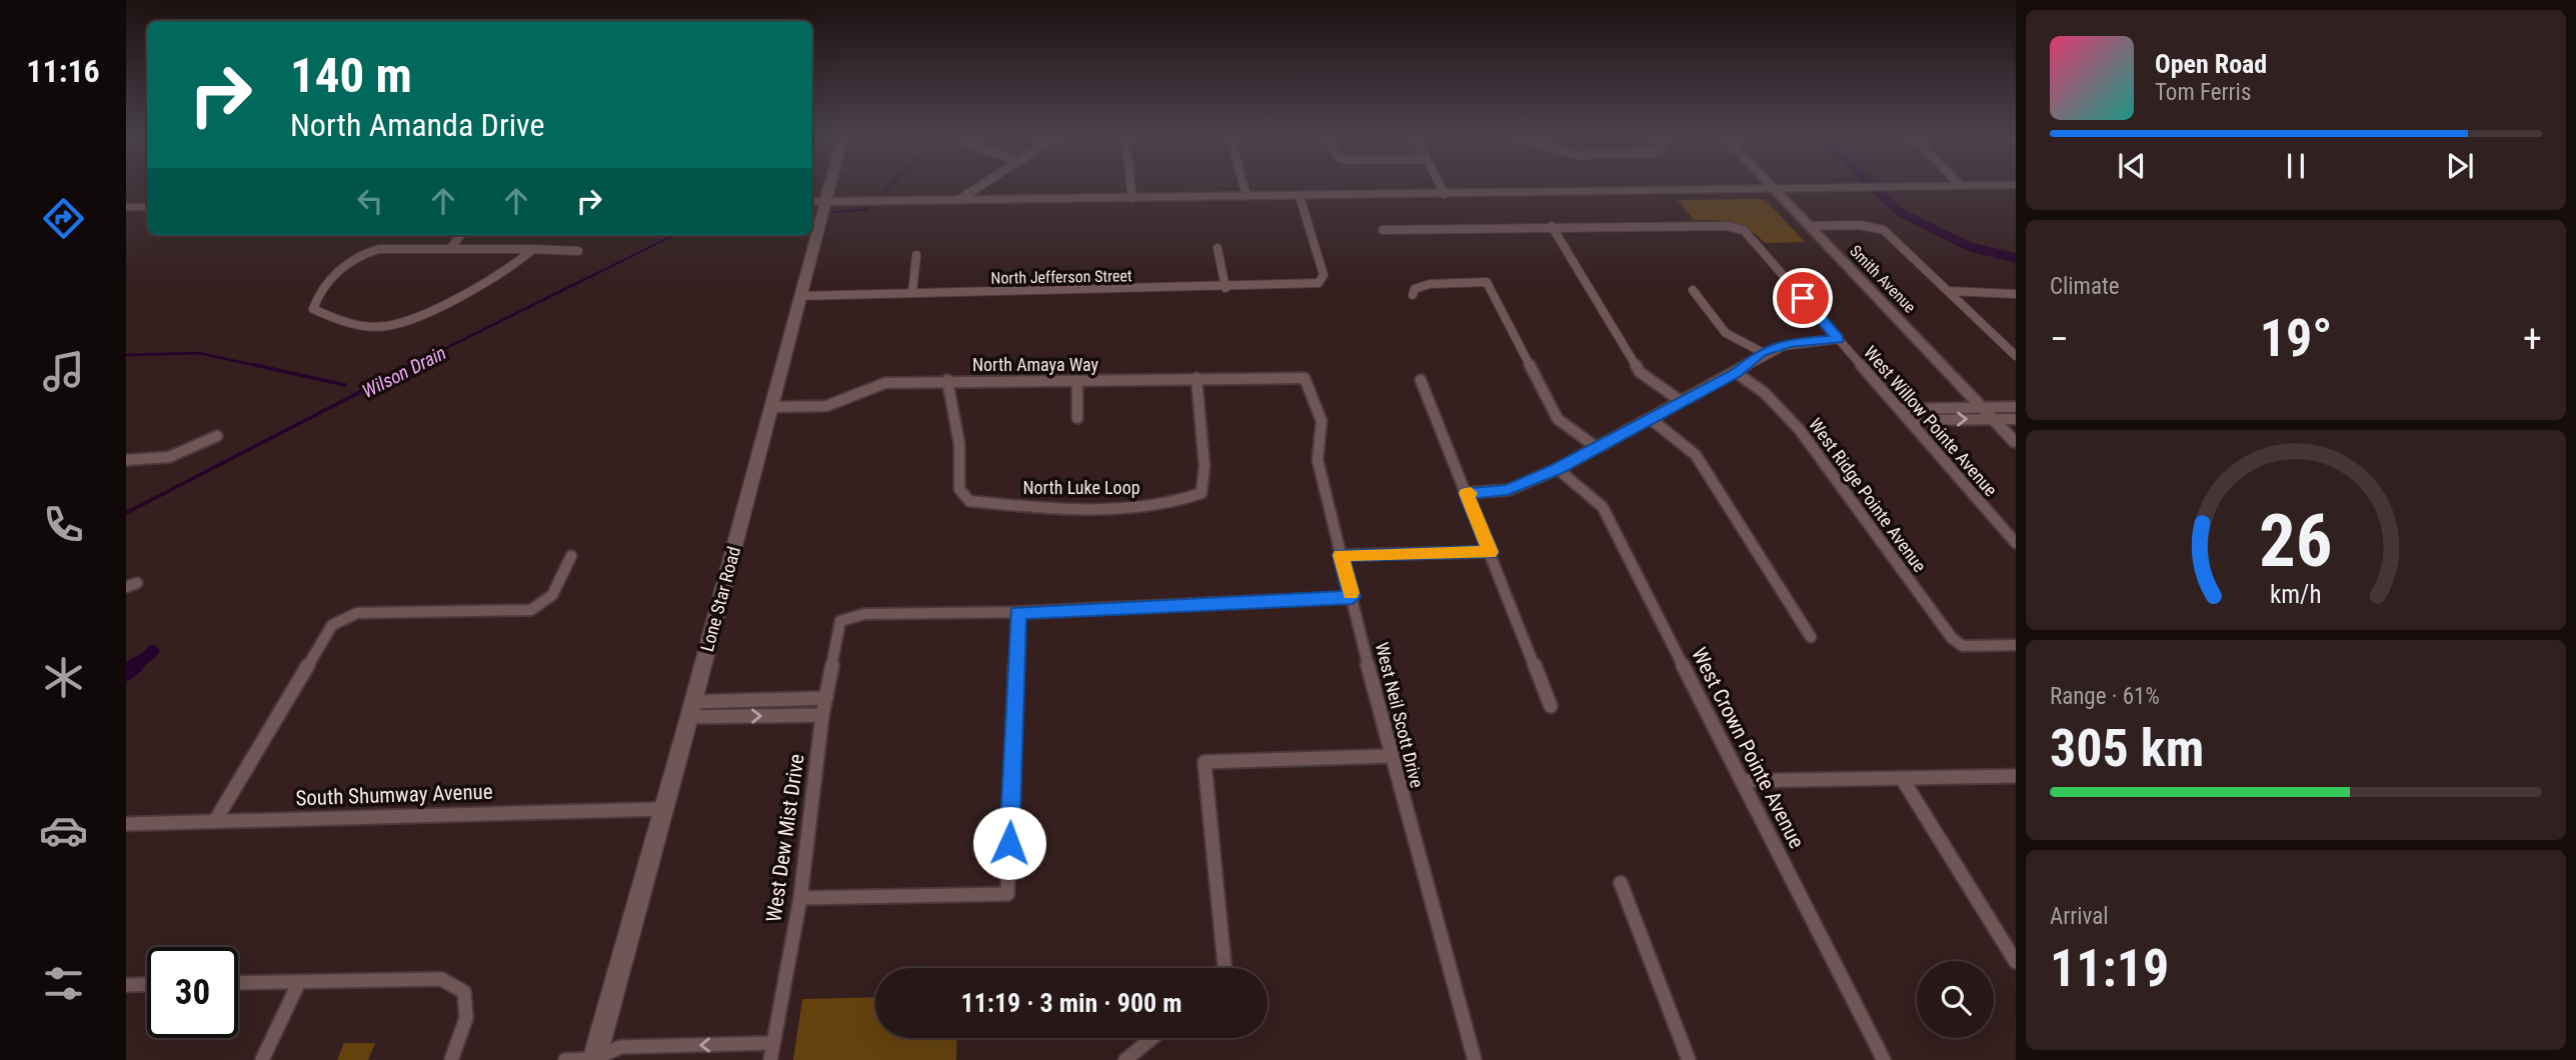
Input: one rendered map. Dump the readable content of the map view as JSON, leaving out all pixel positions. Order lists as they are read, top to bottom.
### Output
{
  "streets": {
    "main road": ["Lone Star Road"],
    "street": [
      "North Jefferson Street",
      "Smith Avenue",
      "North Amaya Way",
      "West Willow Pointe Avenue",
      "North Luke Loop",
      "West Ridge Pointe Avenue",
      "West Neil Scott Drive",
      "West Crown Pointe Avenue",
      "South Shumway Avenue",
      "West Dew Mist Drive"
    ]
  },
  "crossings": [
    ["North Jefferson Street", "Lone Star Road"],
    ["North Amaya Way", "North Luke Loop"],
    ["North Amaya Way", "Lone Star Road"],
    ["North Amaya Way", "West Neil Scott Drive"],
    ["Lone Star Road", "South Shumway Avenue"]
  ],
  "water": ["Wilson Drain"],
  "page": {
    "tabs": "11:16",
    "turn": ["140 m", "North Amanda Drive"],
    "song": ["Open Road", "Tom Ferris"],
    "tile": [
      "Climate",
      ["Range · 61%", "305 km"],
      ["Arrival", "11:19"]
    ],
    "heat": ["−", "19°", "+"],
    "limit": "30",
    "trip": "11:19 · 3 min · 900 m",
    "gauge": ["26", "km/h"]
  }
}
